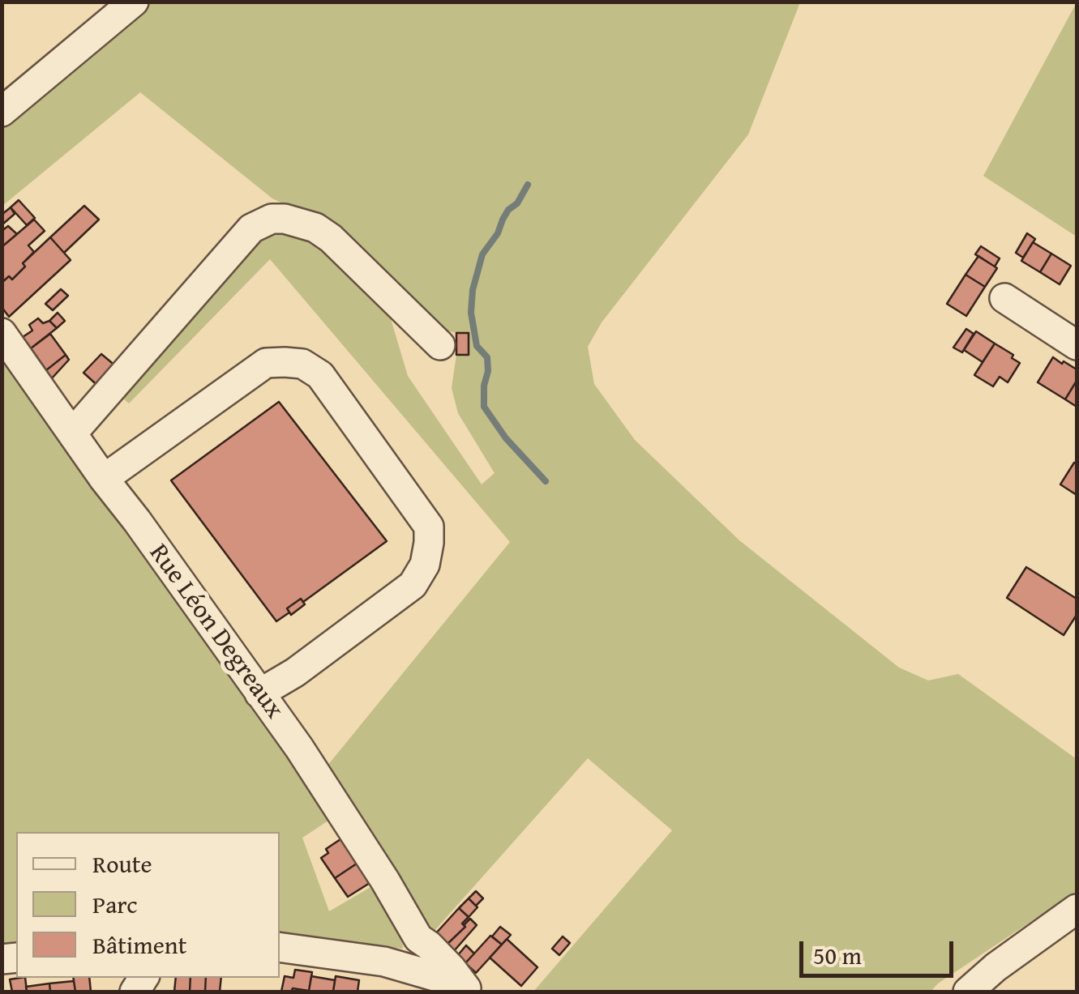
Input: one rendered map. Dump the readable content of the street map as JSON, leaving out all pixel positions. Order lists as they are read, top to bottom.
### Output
{
  "streets": {
    "street": ["Rue Léon Degreaux"]
  },
  "legend": ["Route", "Parc", "Bâtiment"],
  "scale_bar": "50 m"
}
